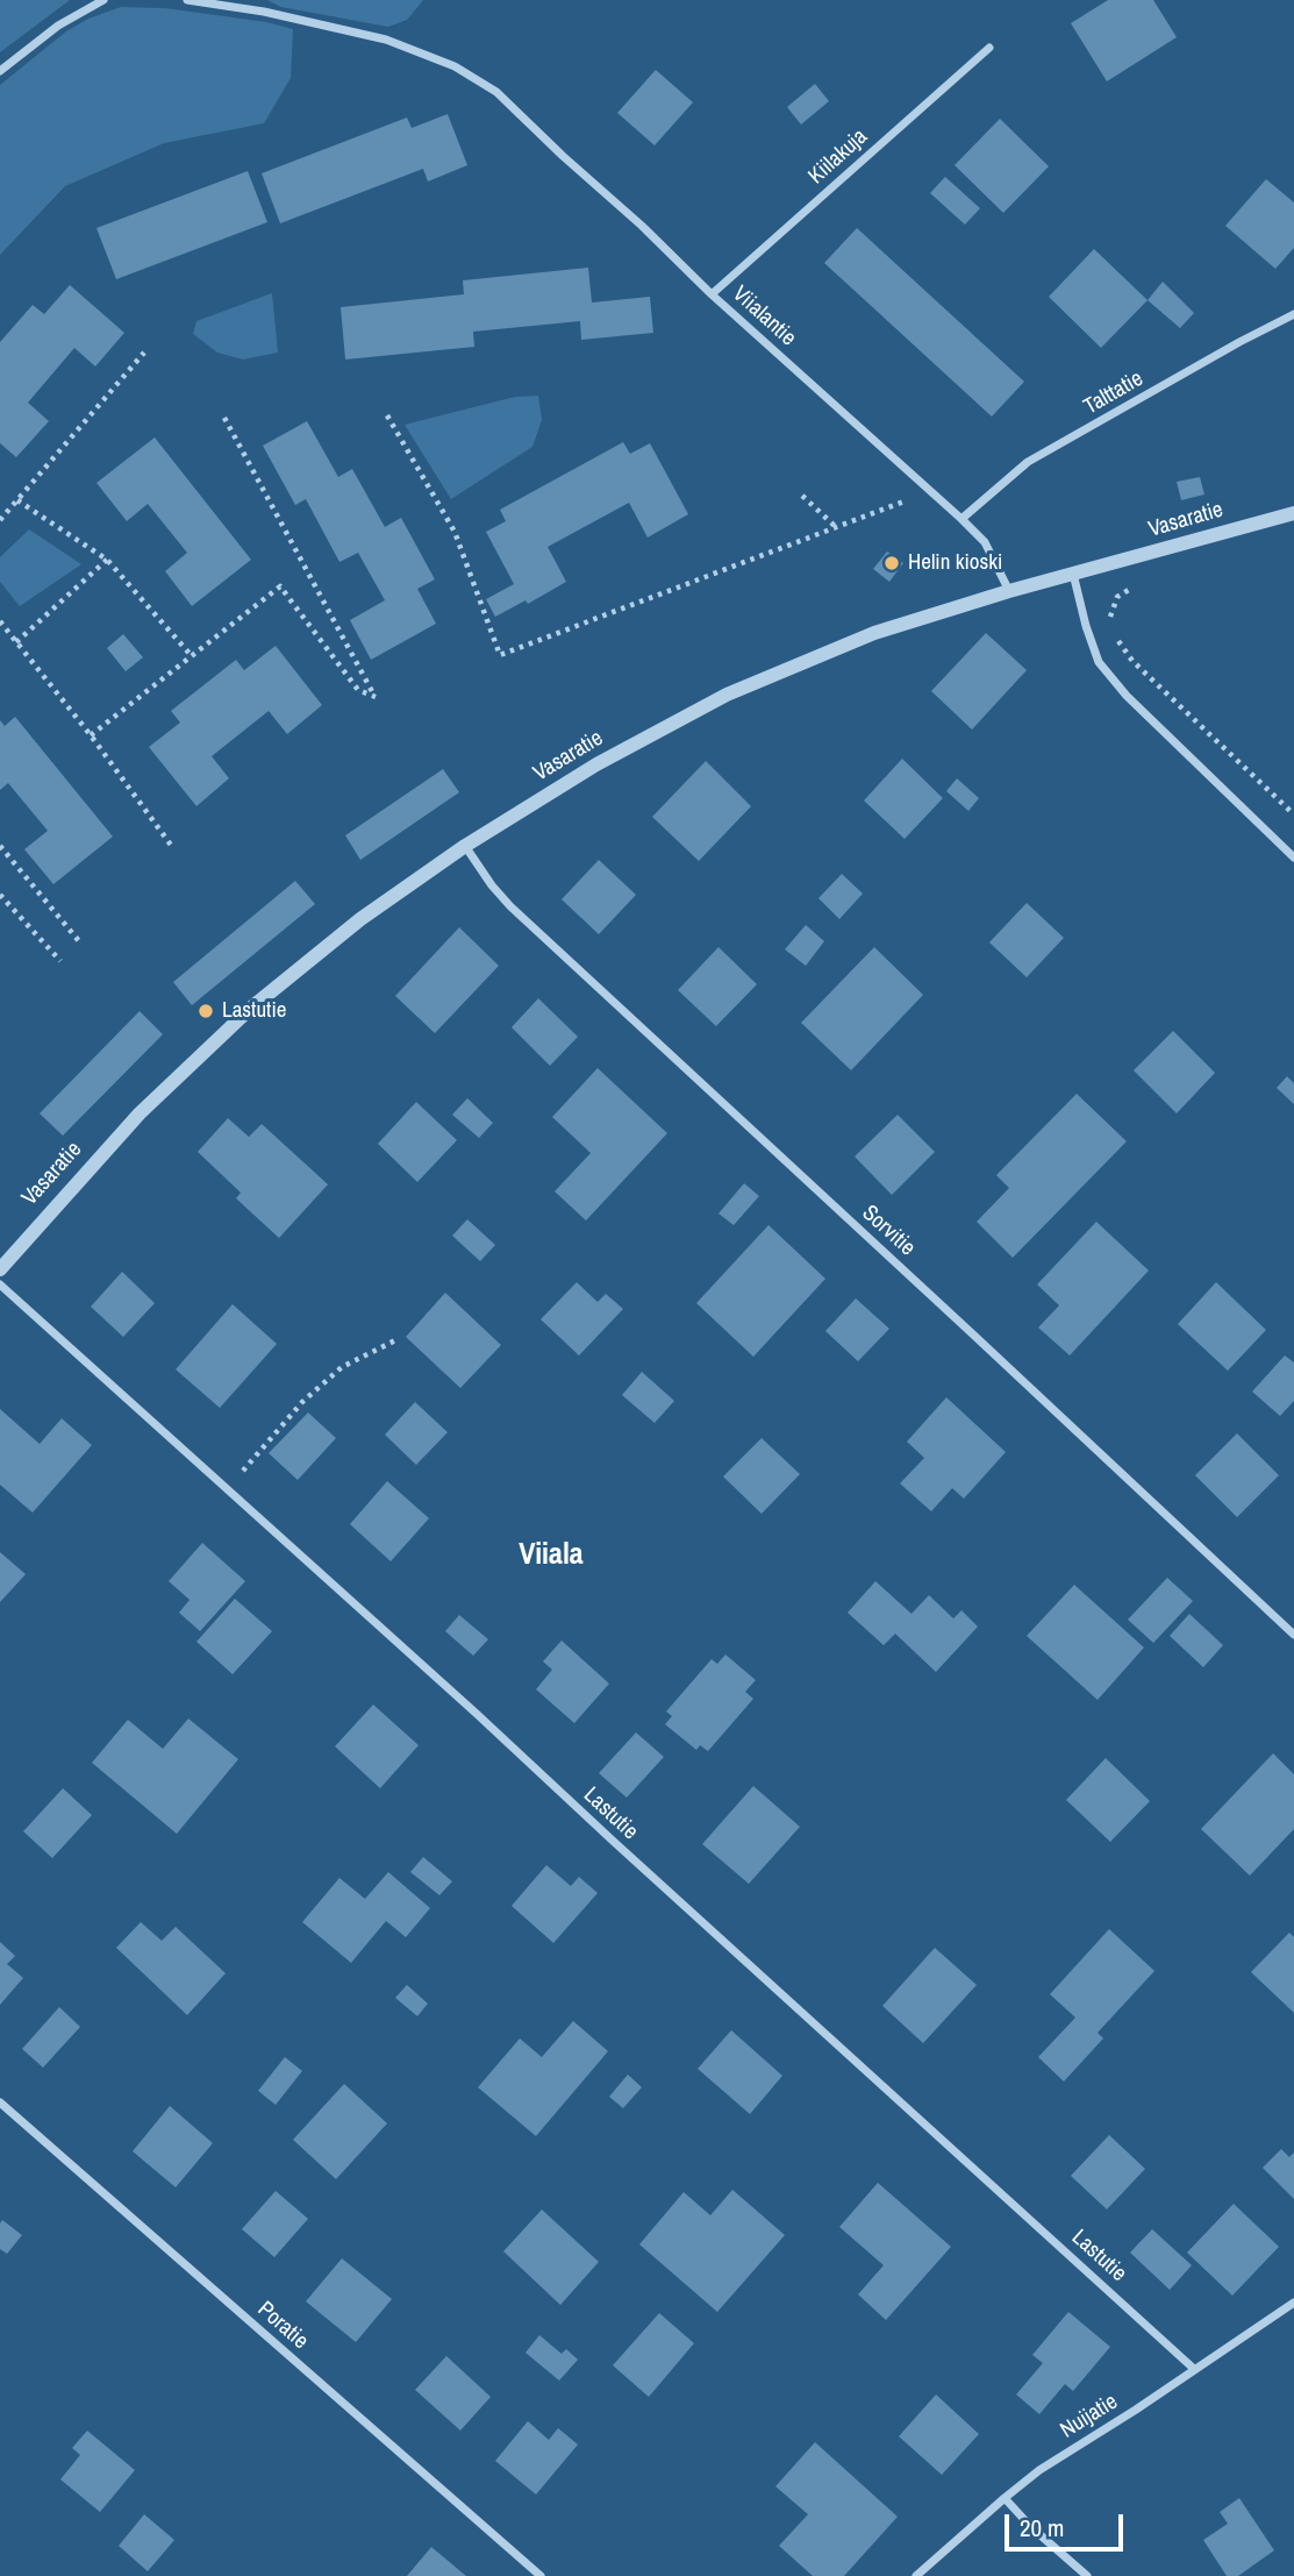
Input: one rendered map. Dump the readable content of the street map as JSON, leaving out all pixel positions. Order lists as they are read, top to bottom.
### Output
{
  "streets": {
    "street": [
      "Kiilakuja",
      "Viialantie",
      "Talttatie",
      "Vasaratie",
      "Sorvitie",
      "Lastutie",
      "Poratie",
      "Nuijatie"
    ]
  },
  "crossings": [
    ["Kiilakuja", "Viialantie"],
    ["Viialantie", "Talttatie"],
    ["Viialantie", "Vasaratie"],
    ["Vasaratie", "Sorvitie"],
    ["Lastutie", "Nuijatie"]
  ],
  "districts": ["Viiala"],
  "places": ["Helin kioski", "Lastutie"],
  "scale_bar": "20 m"
}
